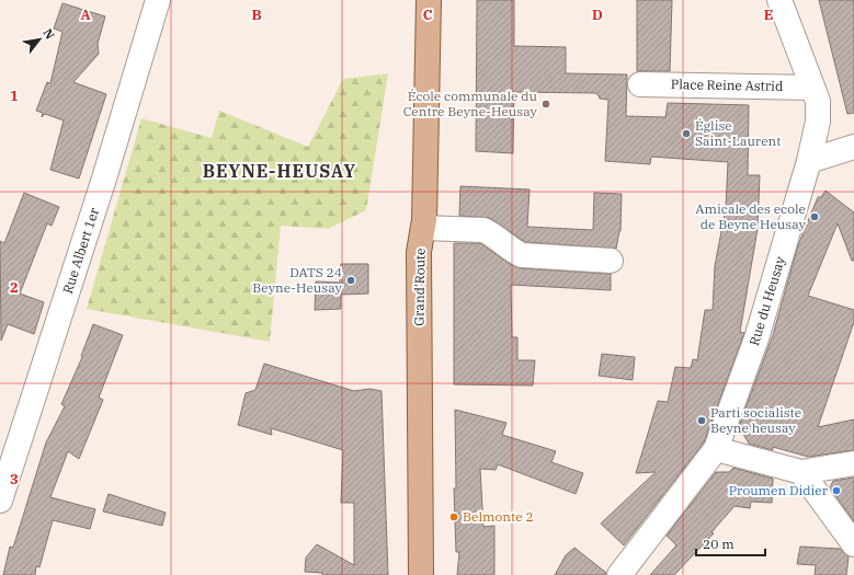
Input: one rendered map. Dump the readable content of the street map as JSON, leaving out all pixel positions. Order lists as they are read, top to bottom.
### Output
{
  "streets": {
    "main road": ["Grand'Route"],
    "street": ["Place Reine Astrid", "Rue Albert 1er", "Rue du Heusay"]
  },
  "crossings": [
    ["Place Reine Astrid", "Rue du Heusay"]
  ],
  "districts": ["BEYNE-HEUSAY"],
  "places": [
    "École communale du Centre Beyne-Heusay",
    "Église Saint-Laurent",
    "Amicale des ecole de Beyne Heusay",
    "DATS 24 Beyne-Heusay",
    "Parti socialiste Beyne heusay",
    "Proumen Didier",
    "Belmonte 2"
  ],
  "scale_bar": "20 m",
  "north": "top right",
  "grid": {
    "columns": [
      "A",
      "B",
      "C",
      "D",
      "E"
    ],
    "rows": ["1", "2", "3"]
  }
}
